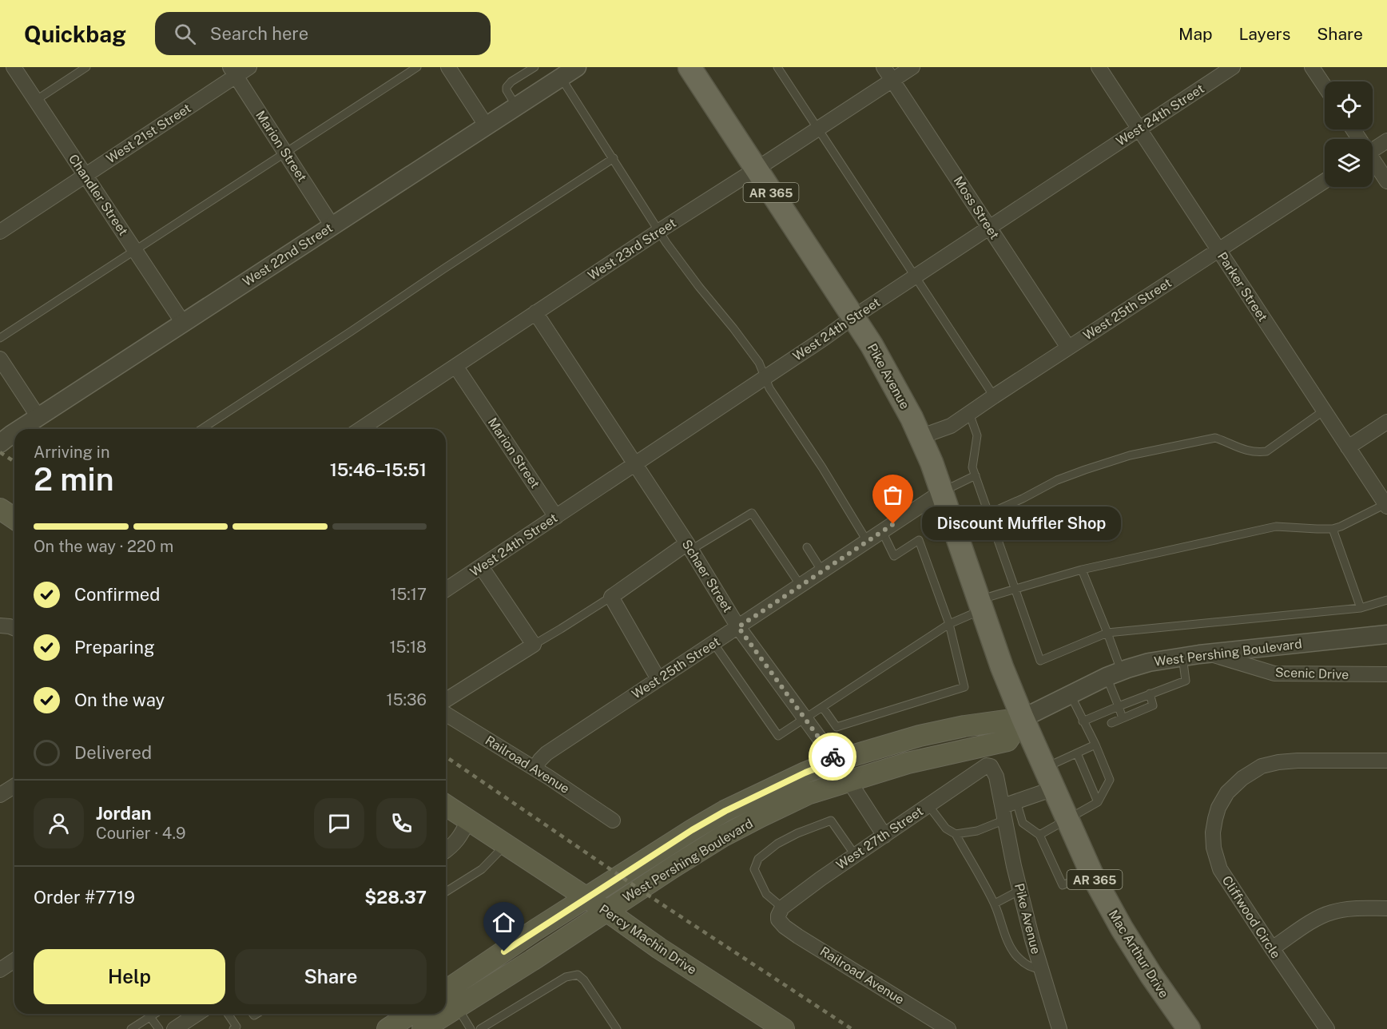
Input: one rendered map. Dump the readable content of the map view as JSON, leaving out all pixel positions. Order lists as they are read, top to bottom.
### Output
{
  "streets": {
    "main road": [
      "AR 365",
      "Pike Avenue",
      "West Pershing Boulevard",
      "Percy Machin Drive",
      "Mac Arthur Drive"
    ],
    "street": [
      "West 24th Street",
      "West 21st Street",
      "Marion Street",
      "Chandler Street",
      "Moss Street",
      "West 23rd Street",
      "West 22nd Street",
      "Parker Street",
      "West 25th Street",
      "Schaer Street",
      "Scenic Drive",
      "Railroad Avenue",
      "West 27th Street",
      "Cliffwood Circle"
    ]
  },
  "crossings": [
    ["West 24th Street", "Marion Street"],
    ["West 24th Street", "Moss Street"],
    ["West 24th Street", "Parker Street"],
    ["West 24th Street", "Pike Avenue"],
    ["West 24th Street", "Schaer Street"],
    ["West 21st Street", "Marion Street"],
    ["West 21st Street", "Chandler Street"],
    ["Marion Street", "West 23rd Street"],
    ["Marion Street", "West 22nd Street"],
    ["Chandler Street", "West 22nd Street"],
    ["Moss Street", "West 23rd Street"],
    ["Moss Street", "West 25th Street"],
    ["West 23rd Street", "Pike Avenue"],
    ["West 23rd Street", "Schaer Street"],
    ["Parker Street", "West 25th Street"],
    ["West 25th Street", "Pike Avenue"],
    ["West 25th Street", "Schaer Street"],
    ["West 25th Street", "Railroad Avenue"],
    ["Pike Avenue", "West Pershing Boulevard"],
    ["Pike Avenue", "West 27th Street"],
    ["Pike Avenue", "Mac Arthur Drive"],
    ["Schaer Street", "West Pershing Boulevard"],
    ["Schaer Street", "West 27th Street"],
    ["West Pershing Boulevard", "Scenic Drive"],
    ["West Pershing Boulevard", "Percy Machin Drive"],
    ["West Pershing Boulevard", "Mac Arthur Drive"],
    ["Railroad Avenue", "West 27th Street"]
  ],
  "places": ["Discount Muffler Shop"],
  "page": {
    "header": "Quickbag",
    "search": "Search here",
    "nav": ["Map", "Layers", "Share"],
    "heading": ["2 min", "Arriving in", "15:46–15:51"],
    "panel": [
      "Jordan",
      "Courier · 4.9",
      "Order #7719",
      "$28.37"
    ],
    "bubble": "Discount Muffler Shop",
    "bar": "On the way · 220 m",
    "list": [
      ["Confirmed", "15:17"],
      ["Preparing", "15:18"],
      ["On the way", "15:36"],
      "Delivered"
    ],
    "buttons": ["Help", "Share"]
  }
}
